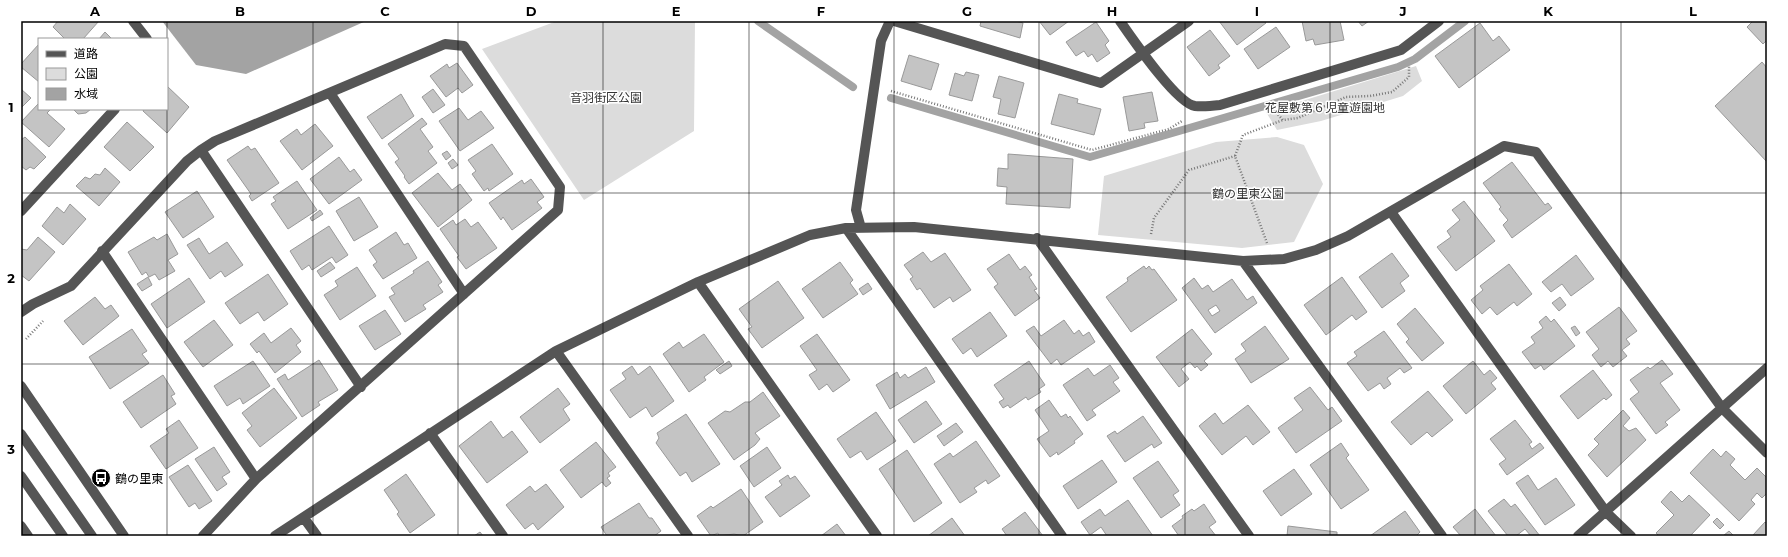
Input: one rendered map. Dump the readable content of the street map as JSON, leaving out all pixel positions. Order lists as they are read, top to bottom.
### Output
{
  "parks": ["音羽街区公園", "花屋敷第６児童遊園地", "鶴の里東公園"],
  "places": {
    "bus stop": ["鶴の里東"]
  },
  "legend": ["道路", "公園", "水域"],
  "grid": {
    "columns": [
      "A",
      "B",
      "C",
      "D",
      "E",
      "F",
      "G",
      "H",
      "I",
      "J",
      "K",
      "L"
    ],
    "rows": ["1", "2", "3"]
  }
}
